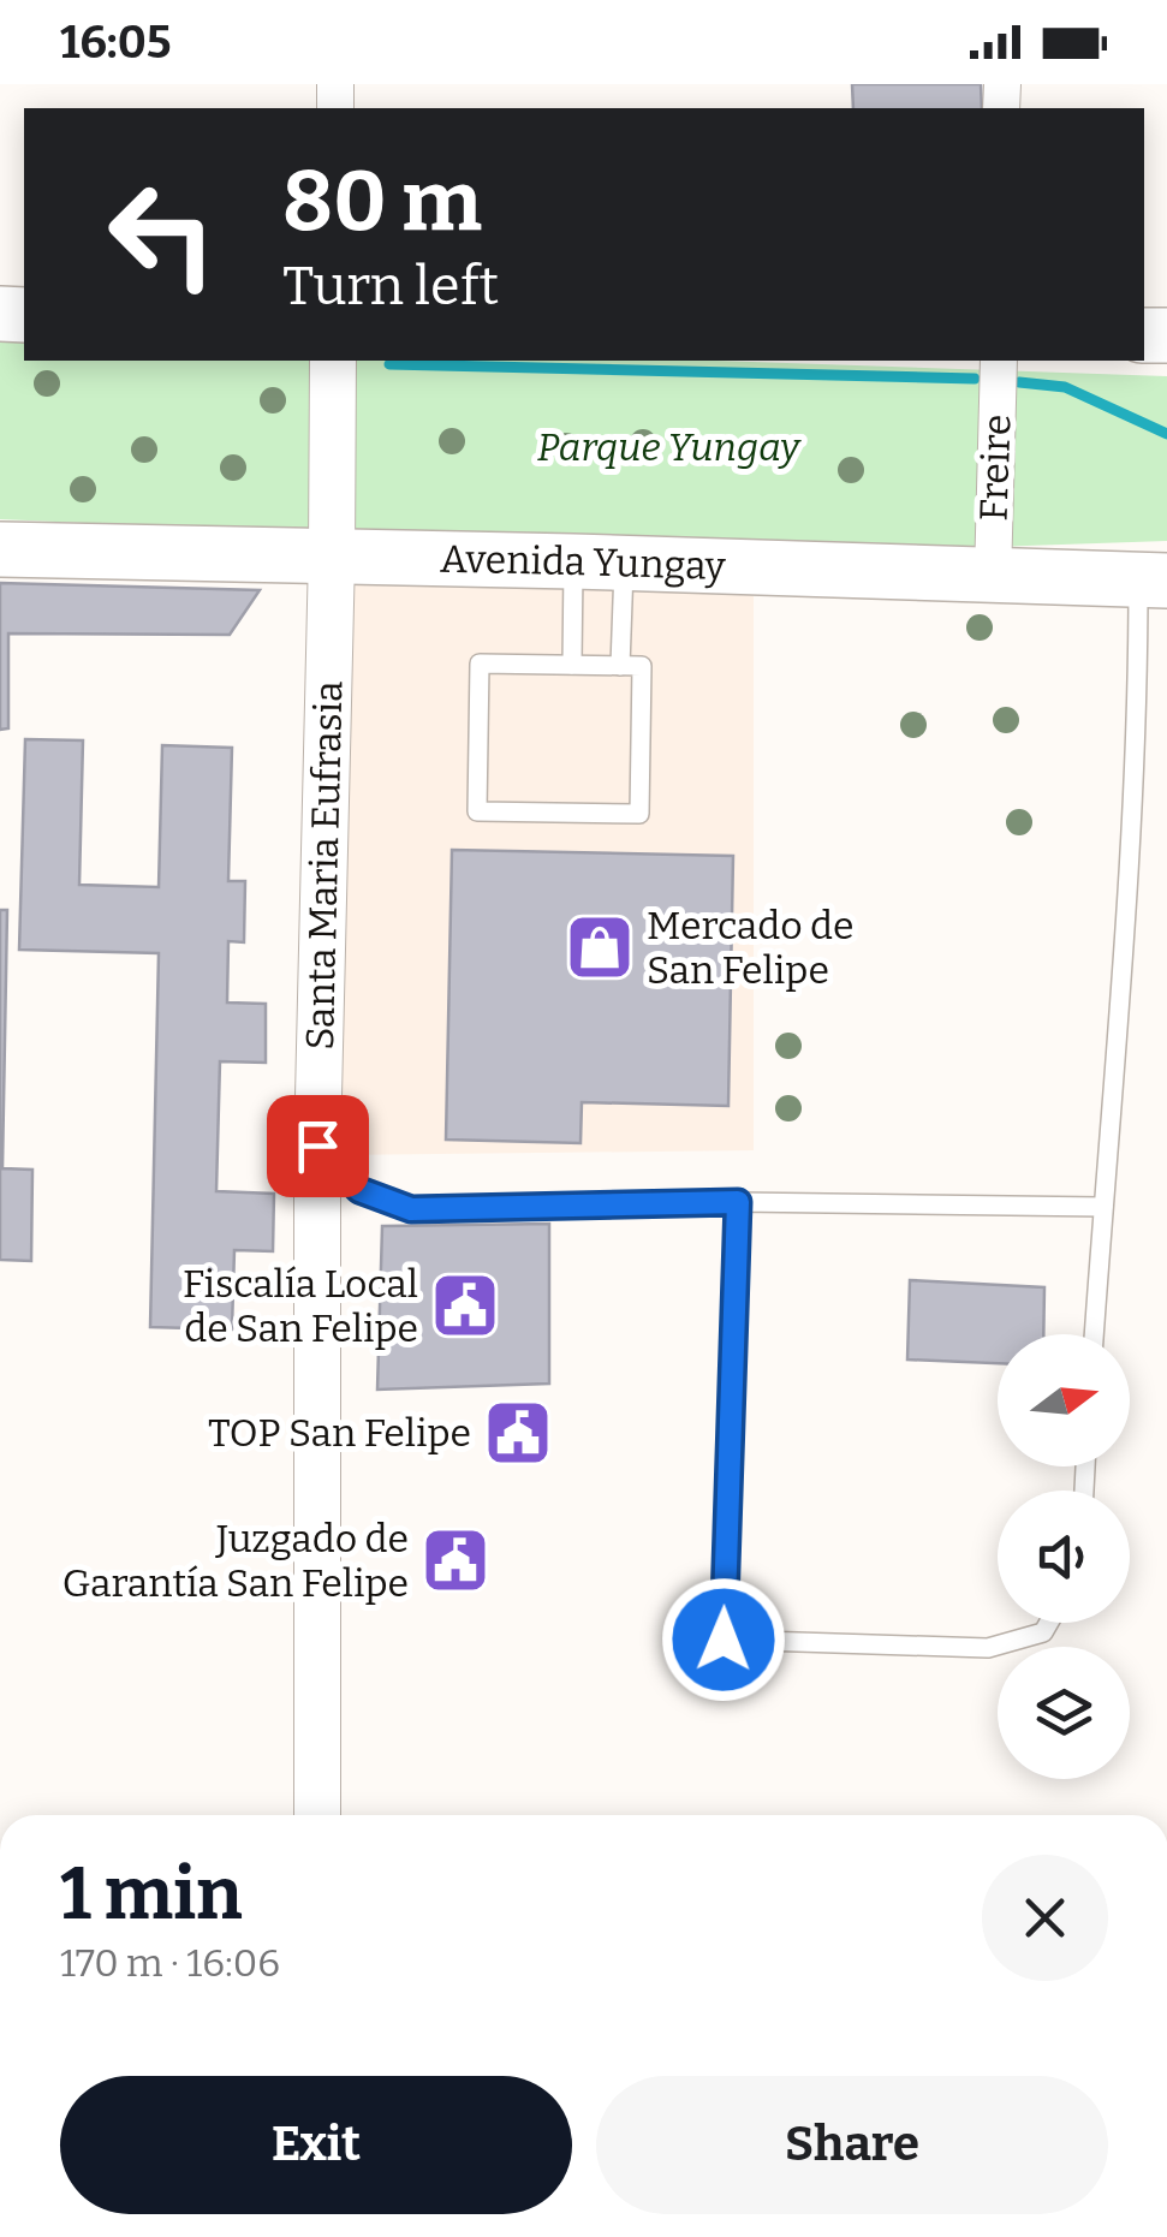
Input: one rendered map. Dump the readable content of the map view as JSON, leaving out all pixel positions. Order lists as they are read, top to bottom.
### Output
{
  "streets": {
    "main road": ["Avenida Yungay"],
    "street": ["Freire", "Santa Maria Eufrasia"]
  },
  "crossings": [
    ["Freire", "Avenida Yungay"],
    ["Avenida Yungay", "Santa Maria Eufrasia"]
  ],
  "parks": ["Parque Yungay"],
  "places": {
    "shop": ["Mercado de San Felipe"],
    "public building": ["Fiscalía Local de San Felipe", "TOP San Felipe", "Juzgado de Garantía San Felipe"]
  },
  "north": "right",
  "page": {
    "status": "16:05",
    "turn": ["80 m", "Turn left"],
    "heading": ["1 min", "170 m · 16:06"],
    "buttons": ["Exit", "Share"]
  }
}
